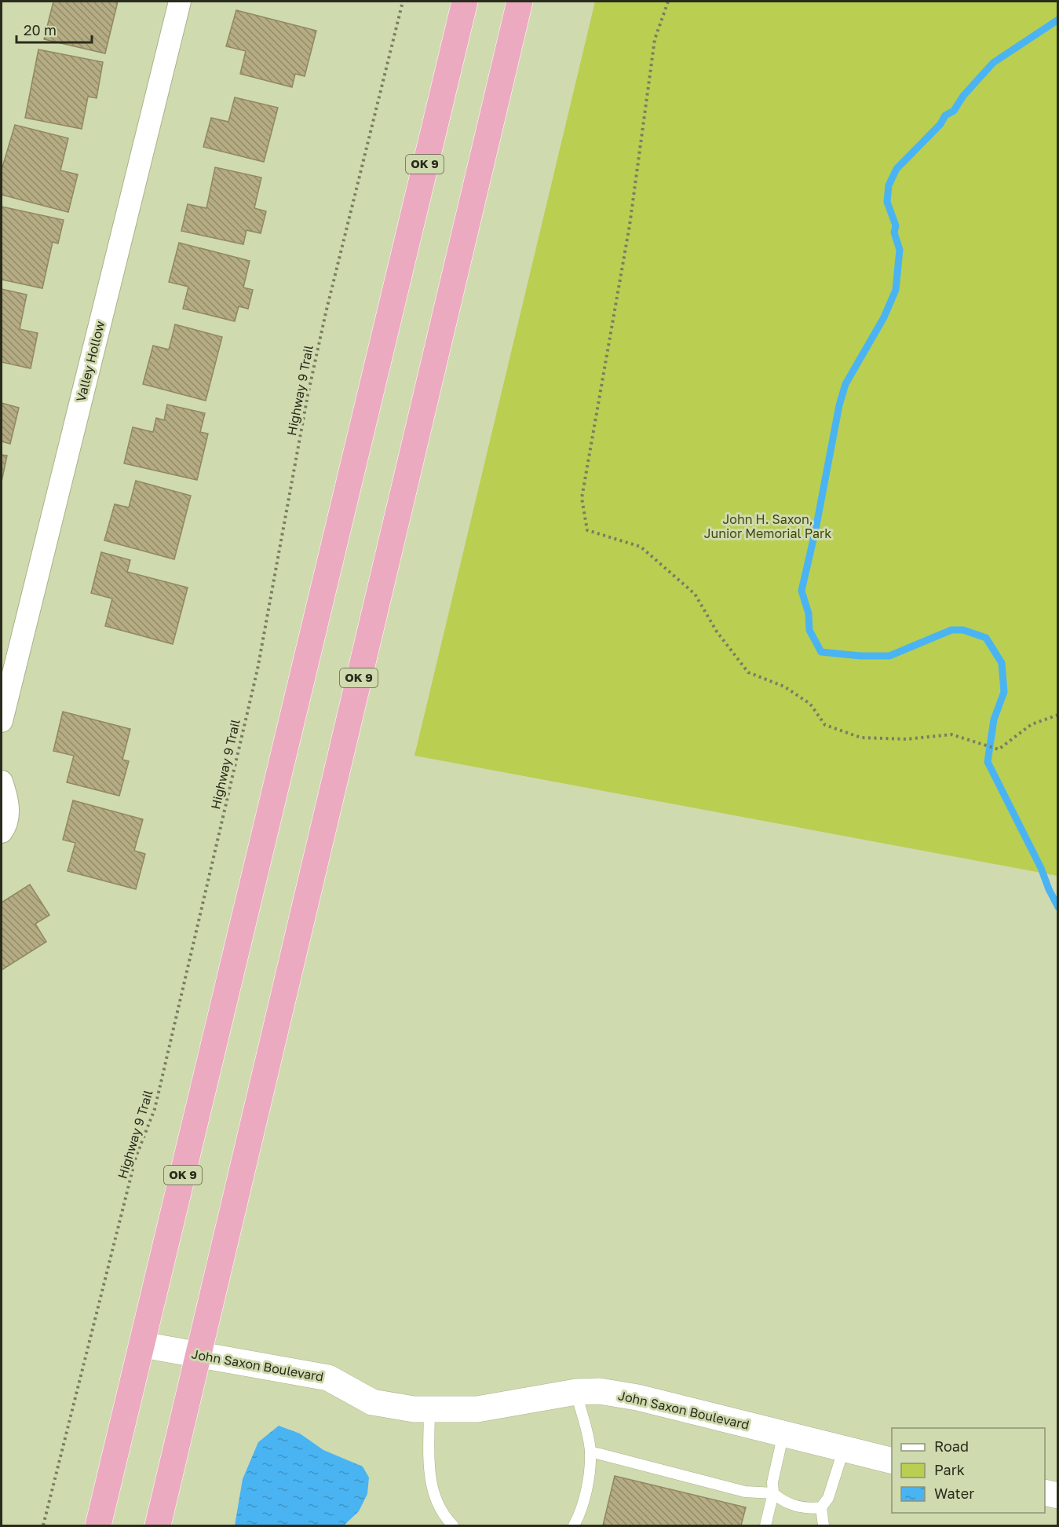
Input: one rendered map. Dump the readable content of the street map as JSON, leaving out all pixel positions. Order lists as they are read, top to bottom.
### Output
{
  "streets": {
    "highway": ["OK 9"],
    "street": ["Valley Hollow", "John Saxon Boulevard"],
    "path": ["Highway 9 Trail"]
  },
  "crossings": [
    ["OK 9", "John Saxon Boulevard"]
  ],
  "parks": ["John H. Saxon, Junior Memorial Park"],
  "legend": ["Road", "Park", "Water"],
  "scale_bar": "20 m"
}
